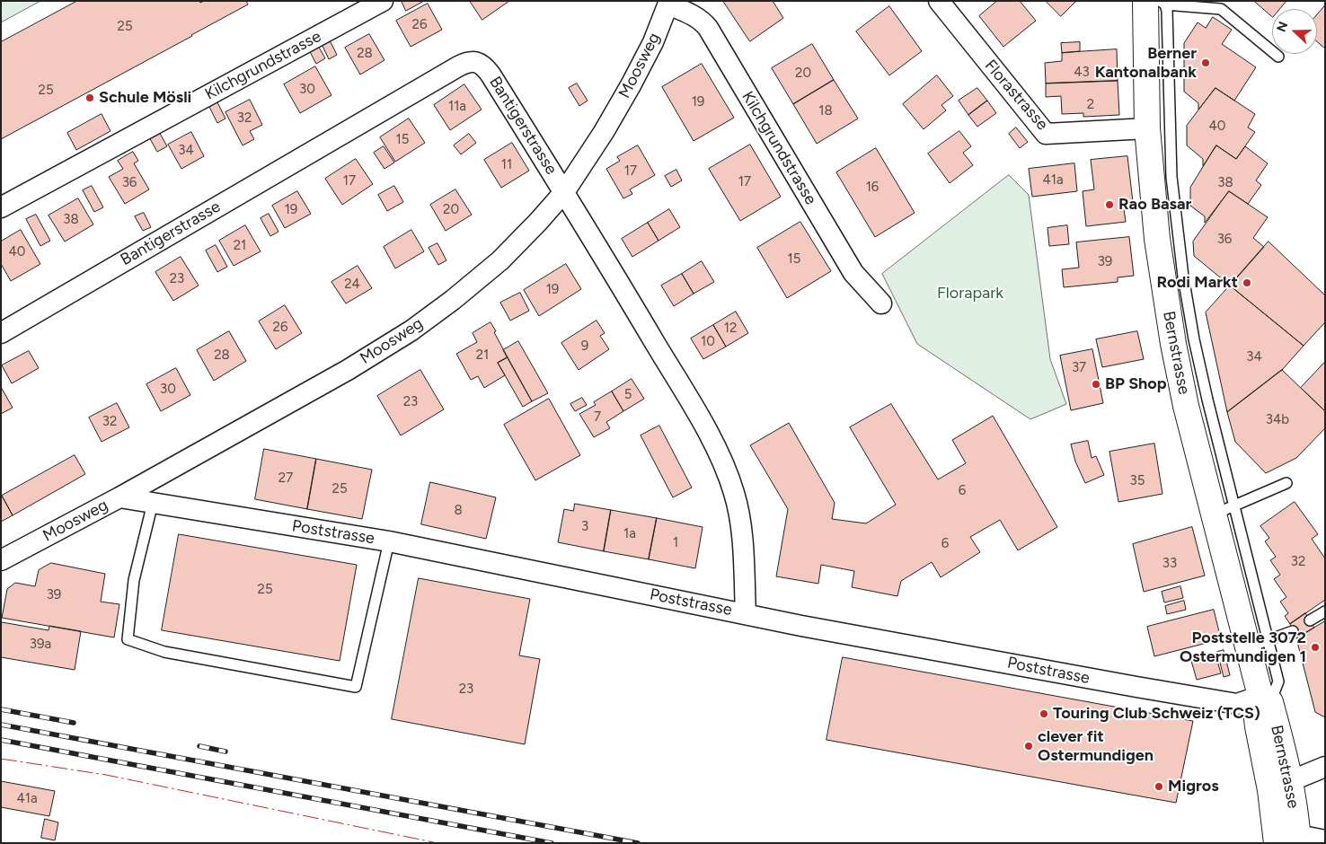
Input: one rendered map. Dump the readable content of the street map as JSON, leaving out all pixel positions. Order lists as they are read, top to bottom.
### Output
{
  "streets": {
    "main road": ["Bernstrasse"],
    "street": [
      "Kilchgrundstrasse",
      "Moosweg",
      "Florastrasse",
      "Bantigerstrasse",
      "Poststrasse"
    ]
  },
  "crossings": [
    ["Kilchgrundstrasse", "Moosweg"],
    ["Moosweg", "Bantigerstrasse"],
    ["Moosweg", "Poststrasse"],
    ["Florastrasse", "Bernstrasse"],
    ["Bantigerstrasse", "Poststrasse"],
    ["Bernstrasse", "Poststrasse"]
  ],
  "parks": ["Florapark"],
  "places": [
    "Berner Kantonalbank",
    "Schule Mösli",
    "Rao Basar",
    "Rodi Markt",
    "BP Shop",
    "Poststelle 3072 Ostermundigen 1",
    "Touring Club Schweiz (TCS)",
    "clever fit Ostermundigen",
    "Migros"
  ],
  "house_numbers": [
    "26",
    "25",
    "28",
    "43",
    "20",
    "30",
    "25",
    "19",
    "2",
    "11a",
    "18",
    "32",
    "40",
    "15",
    "34",
    "11",
    "17",
    "41a",
    "17",
    "17",
    "36",
    "38",
    "16",
    "19",
    "20",
    "38",
    "36",
    "21",
    "40",
    "15",
    "39",
    "23",
    "24",
    "19",
    "26",
    "12",
    "10",
    "9",
    "28",
    "21",
    "34",
    "37",
    "30",
    "5",
    "23",
    "7",
    "34b",
    "32",
    "27",
    "35",
    "25",
    "6",
    "8",
    "3",
    "1a",
    "1",
    "6",
    "32",
    "33",
    "25",
    "39",
    "39a",
    "23",
    "41a"
  ],
  "north": "left"
}
